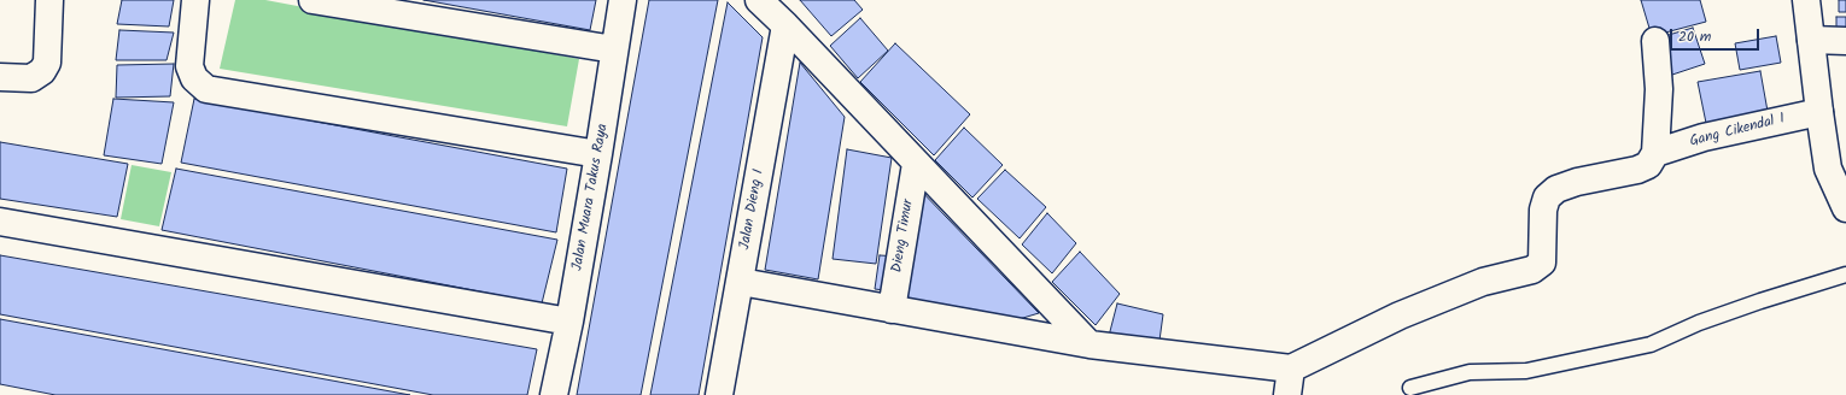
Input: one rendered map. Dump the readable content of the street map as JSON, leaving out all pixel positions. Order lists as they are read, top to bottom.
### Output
{
  "streets": {
    "street": [
      "Gang Cikendal I",
      "Jalan Muara Takus Raya",
      "Jalan Dieng I",
      "Dieng Timur"
    ]
  },
  "scale_bar": "20 m"
}
